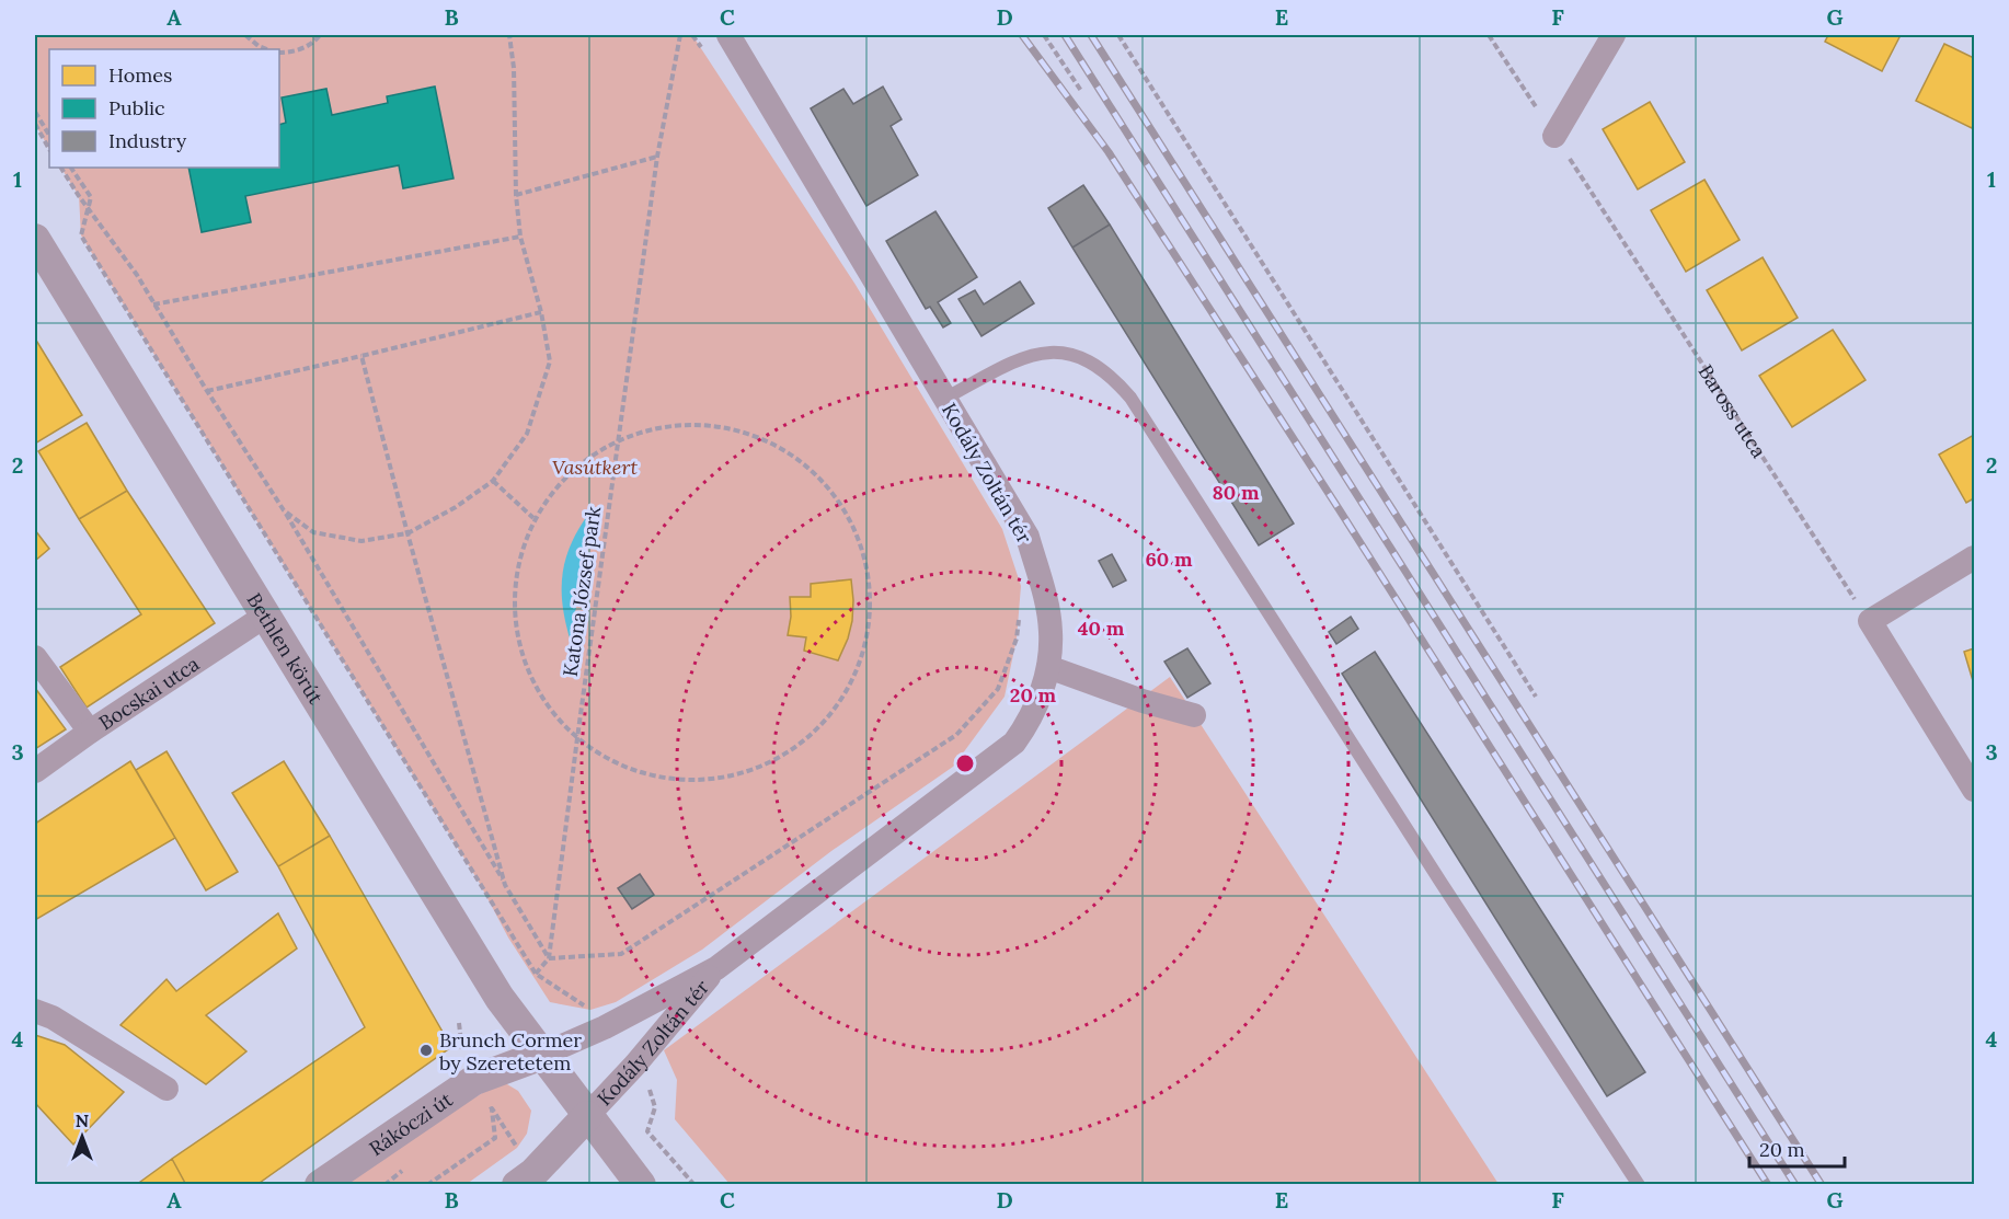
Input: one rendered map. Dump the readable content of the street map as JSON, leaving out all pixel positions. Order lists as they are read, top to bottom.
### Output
{
  "streets": {
    "street": [
      "Kodály Zoltán tér",
      "Bethlen körút",
      "Bocskai utca",
      "Rákóczi út"
    ],
    "path": ["Baross utca", "Katona József park"]
  },
  "crossings": [
    ["Kodály Zoltán tér", "Bethlen körút"],
    ["Kodály Zoltán tér", "Rákóczi út"],
    ["Bethlen körút", "Bocskai utca"],
    ["Bethlen körút", "Rákóczi út"]
  ],
  "parks": ["Vasútkert"],
  "places": ["Brunch Cormer by Szeretetem"],
  "legend": ["Homes", "Public", "Industry"],
  "scale_bar": "20 m",
  "north": "top",
  "grid": {
    "columns": [
      "A",
      "B",
      "C",
      "D",
      "E",
      "F",
      "G"
    ],
    "rows": [
      "1",
      "2",
      "3",
      "4"
    ]
  },
  "rings": [
    "80 m",
    "60 m",
    "40 m",
    "20 m"
  ]
}
